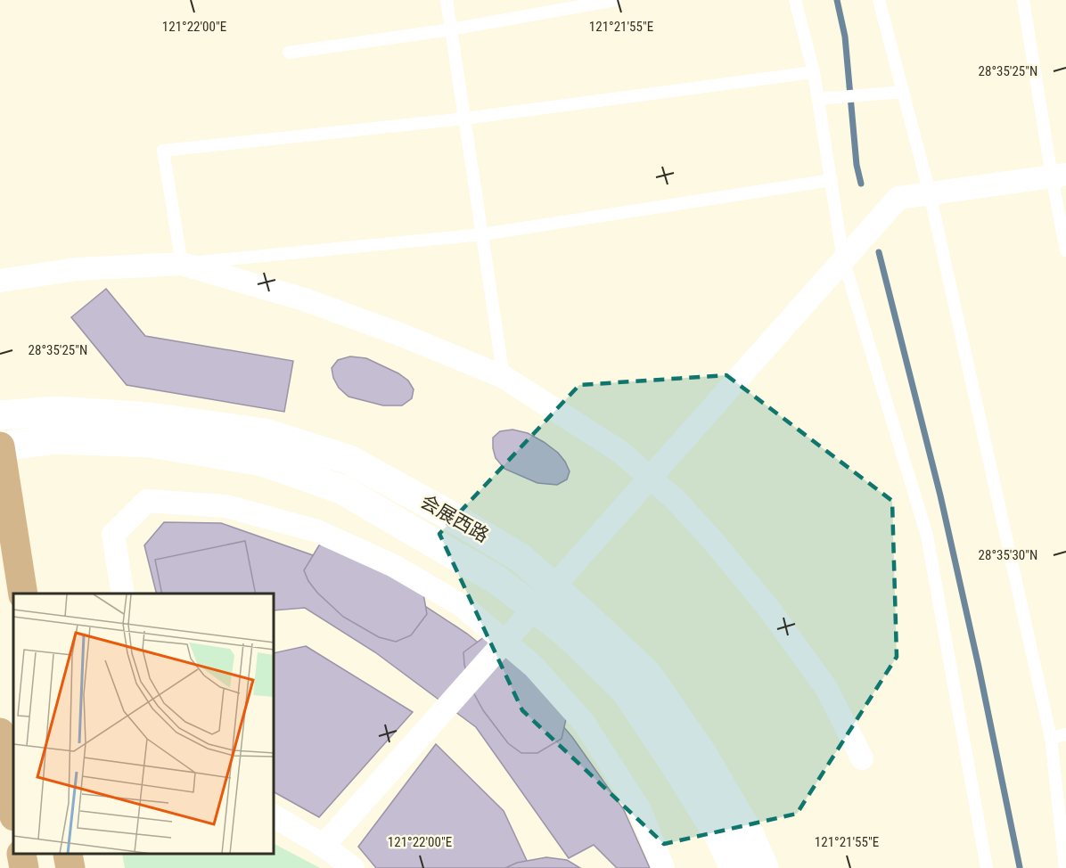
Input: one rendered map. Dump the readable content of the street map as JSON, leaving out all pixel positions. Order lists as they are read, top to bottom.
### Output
{
  "streets": {
    "main road": ["会展西路"]
  },
  "coordinates": [
    "121°22'00\"E",
    "121°21'55\"E",
    "28°35'25\"N",
    "28°35'30\"N"
  ]
}
